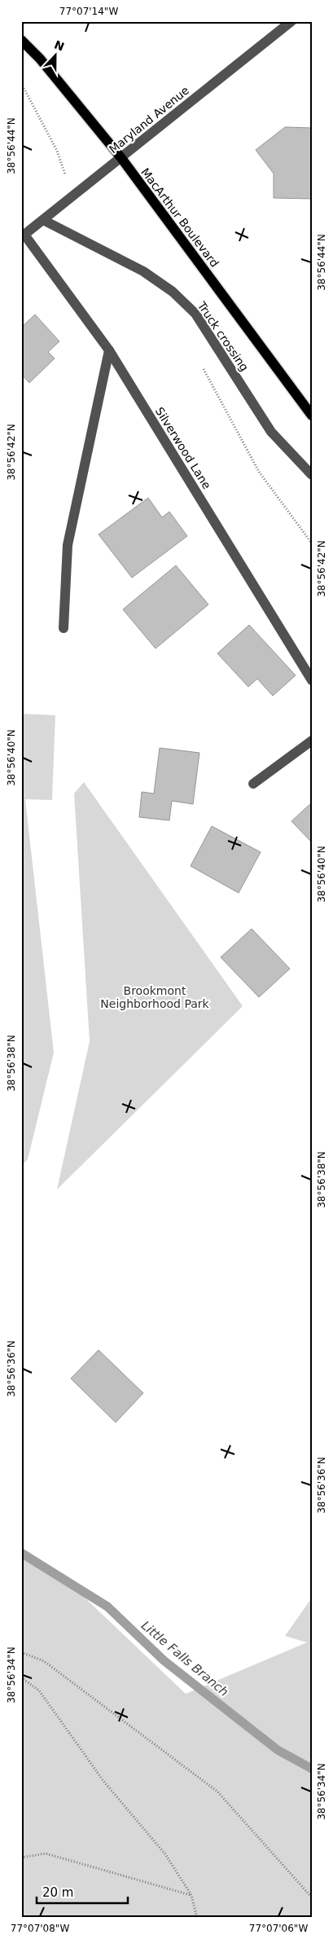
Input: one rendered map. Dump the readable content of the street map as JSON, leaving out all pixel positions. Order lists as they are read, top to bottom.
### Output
{
  "streets": {
    "main road": ["MacArthur Boulevard"],
    "street": ["Maryland Avenue", "Truck crossing", "Silverwood Lane"]
  },
  "crossings": [
    ["Maryland Avenue", "MacArthur Boulevard"],
    ["Maryland Avenue", "Truck crossing"],
    ["Maryland Avenue", "Silverwood Lane"]
  ],
  "water": ["Little Falls Branch"],
  "parks": ["Brookmont Neighborhood Park"],
  "scale_bar": "20 m",
  "north": "top",
  "coordinates": [
    "77°07'14\"W",
    "38°56'44\"N",
    "38°56'42\"N",
    "38°56'40\"N",
    "38°56'38\"N",
    "38°56'36\"N",
    "38°56'34\"N",
    "77°07'08\"W",
    "77°07'06\"W"
  ]
}
